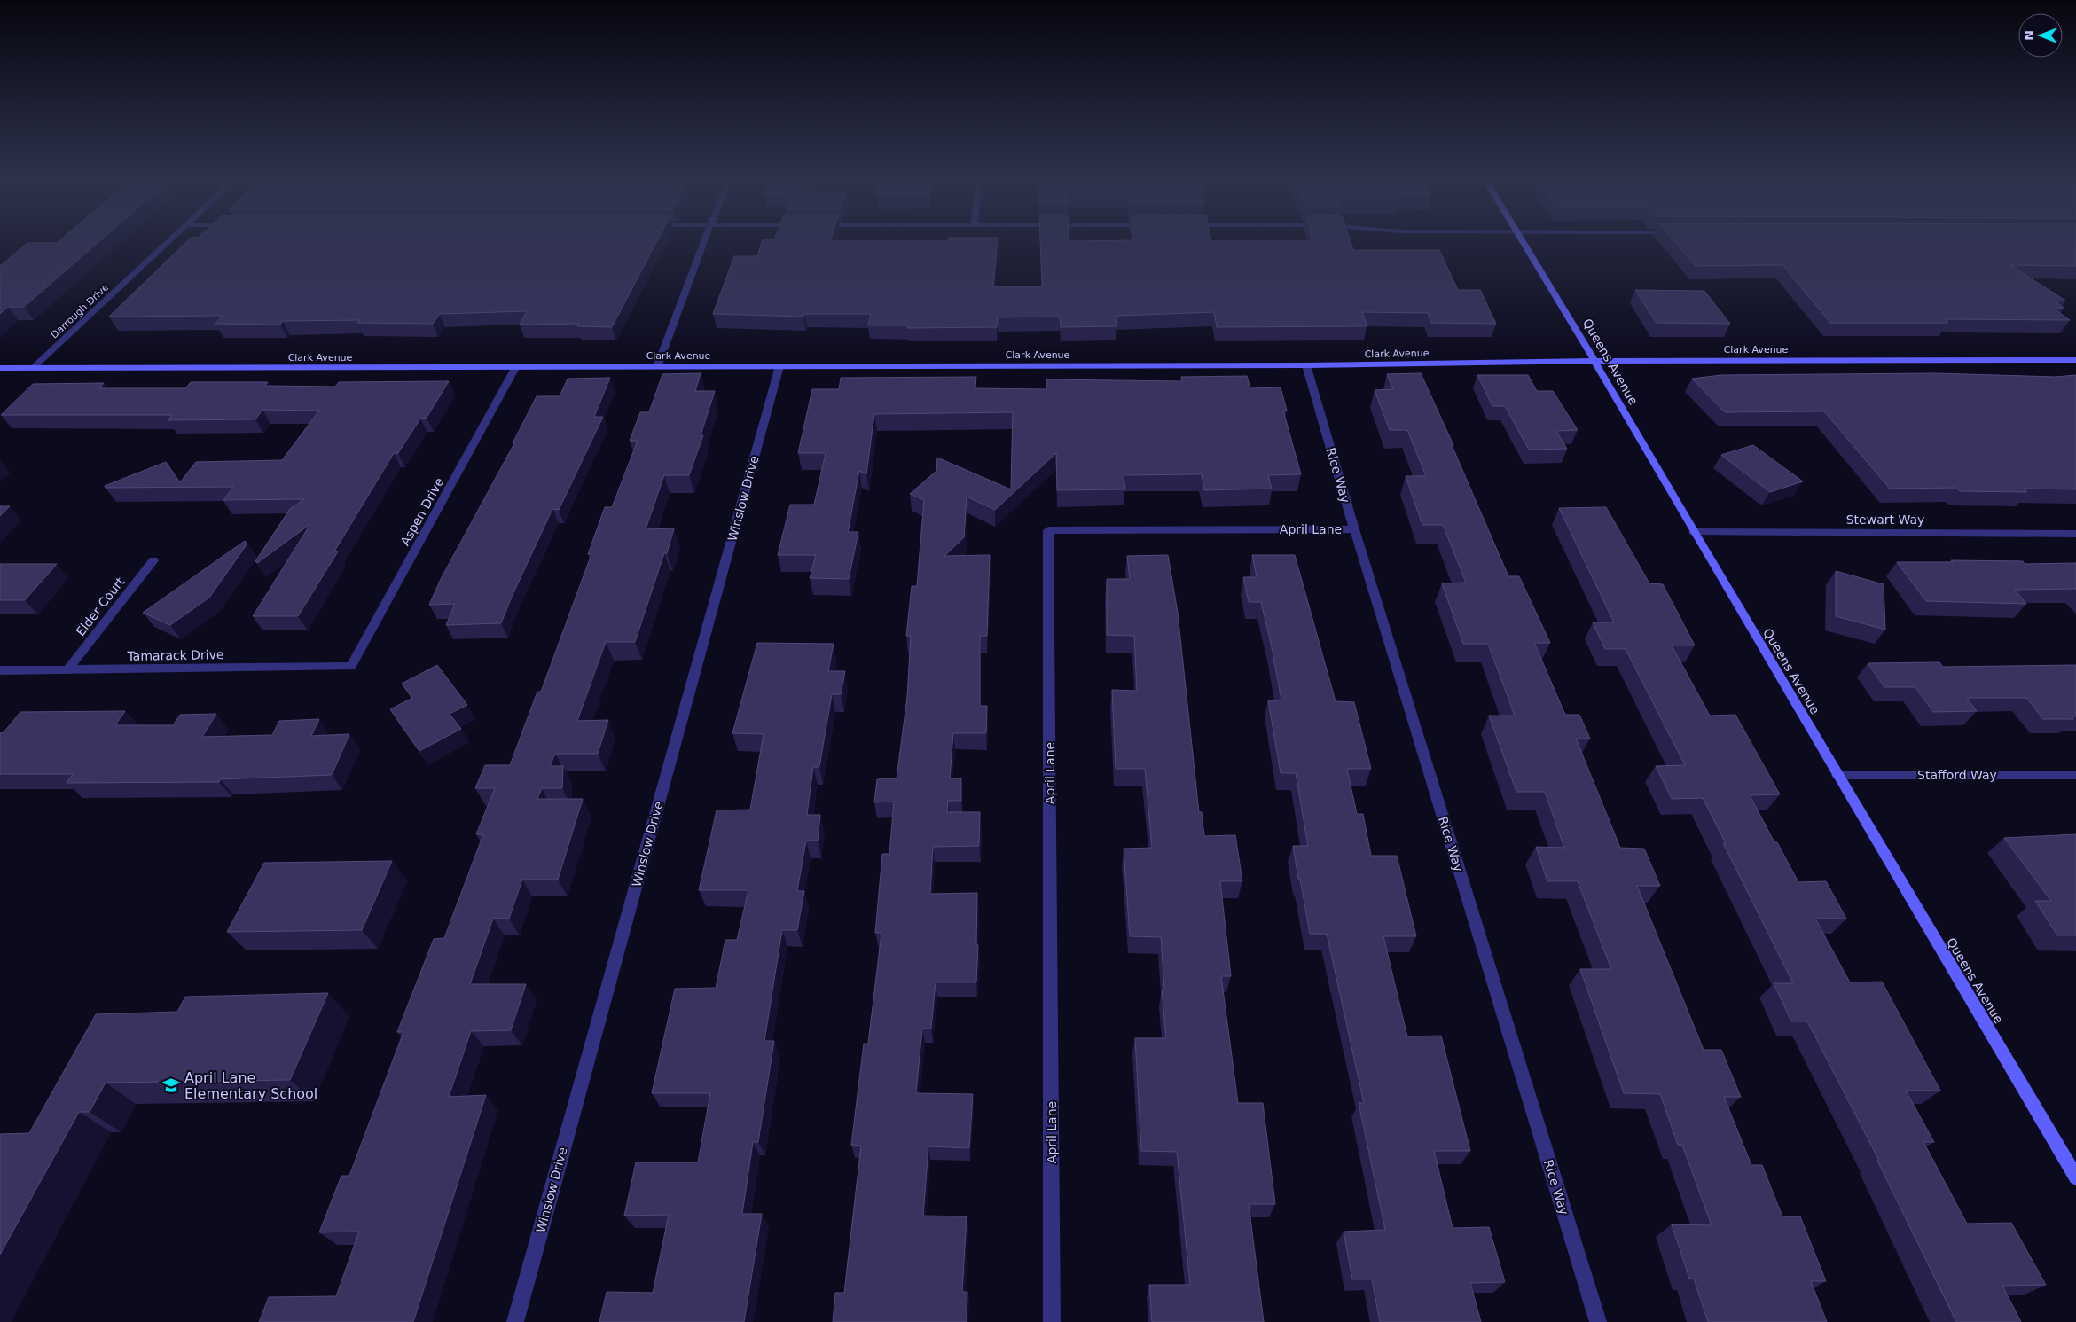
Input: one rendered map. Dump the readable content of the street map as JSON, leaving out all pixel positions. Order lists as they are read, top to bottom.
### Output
{
  "streets": {
    "street": [
      "Darrough Drive",
      "Clark Avenue",
      "Queens Avenue",
      "Rice Way",
      "Winslow Drive",
      "Aspen Drive",
      "Stewart Way",
      "April Lane",
      "Elder Court",
      "Tamarack Drive",
      "Stafford Way"
    ]
  },
  "crossings": [
    ["Darrough Drive", "Clark Avenue"],
    ["Clark Avenue", "Queens Avenue"],
    ["Clark Avenue", "Rice Way"],
    ["Clark Avenue", "Winslow Drive"],
    ["Clark Avenue", "Aspen Drive"],
    ["Queens Avenue", "Stewart Way"],
    ["Queens Avenue", "Stafford Way"],
    ["Rice Way", "April Lane"],
    ["Aspen Drive", "Tamarack Drive"],
    ["Elder Court", "Tamarack Drive"]
  ],
  "places": {
    "school or university": ["April Lane Elementary School"]
  },
  "north": "left"
}
